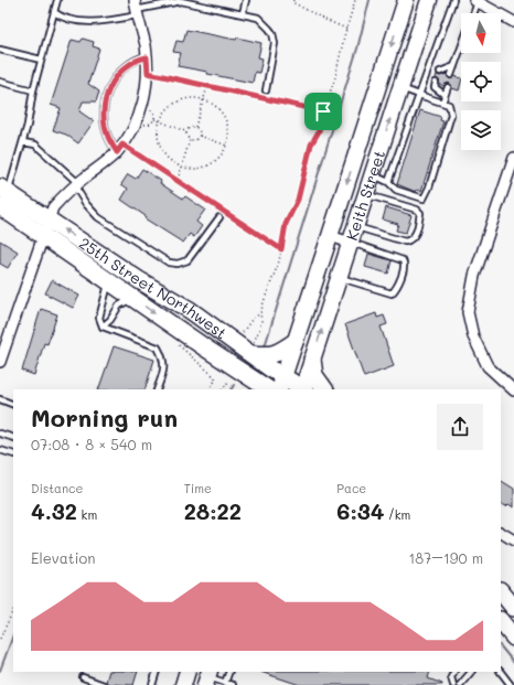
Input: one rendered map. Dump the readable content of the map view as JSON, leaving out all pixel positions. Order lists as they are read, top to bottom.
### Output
{
  "streets": {
    "highway": ["25th Street Northwest"],
    "main road": ["Keith Street"]
  },
  "crossings": [
    ["Keith Street", "25th Street Northwest"]
  ],
  "north": "bottom",
  "page": {
    "heading": ["Morning run", "07:08 · 8 × 540 m"],
    "stats": [
      ["Distance", "4.32 km"],
      ["Time", "28:22"],
      ["Pace", "6:34 /km"]
    ],
    "chart": ["Elevation", "187–190 m"]
  }
}
